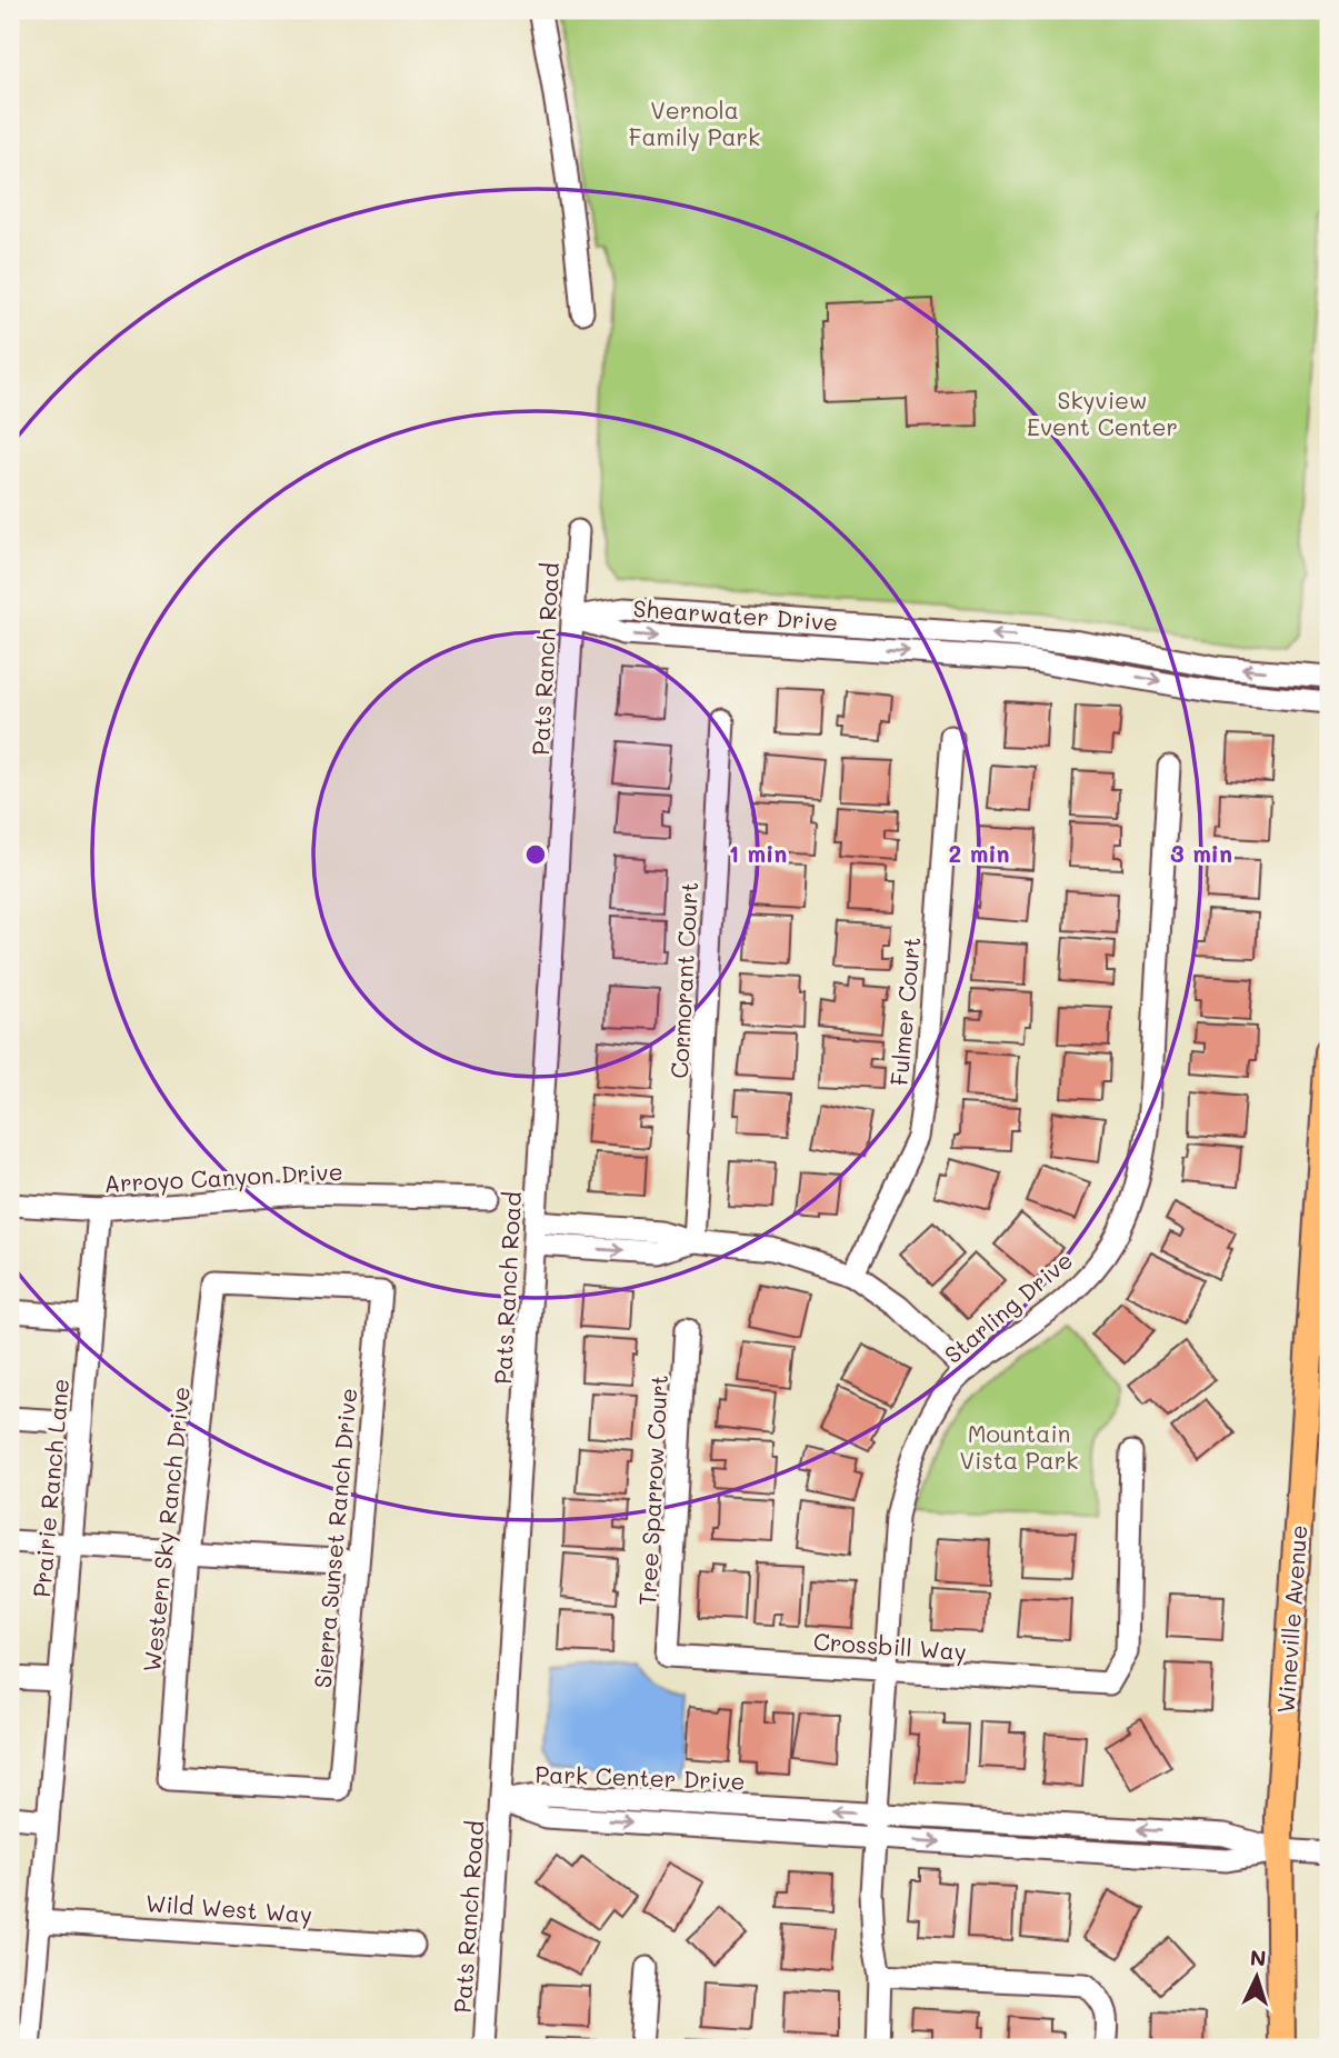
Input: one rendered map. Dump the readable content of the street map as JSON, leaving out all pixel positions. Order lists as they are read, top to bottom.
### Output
{
  "streets": {
    "main road": ["Wineville Avenue"],
    "street": [
      "Shearwater Drive",
      "Pats Ranch Road",
      "Cormorant Court",
      "Fulmer Court",
      "Arroyo Canyon Drive",
      "Starling Drive",
      "Prairie Ranch Lane",
      "Tree Sparrow Court",
      "Western Sky Ranch Drive",
      "Sierra Sunset Ranch Drive",
      "Crossbill Way",
      "Park Center Drive",
      "Wild West Way"
    ]
  },
  "crossings": [
    ["Shearwater Drive", "Pats Ranch Road"],
    ["Pats Ranch Road", "Park Center Drive"],
    ["Arroyo Canyon Drive", "Prairie Ranch Lane"],
    ["Starling Drive", "Crossbill Way"],
    ["Starling Drive", "Park Center Drive"],
    ["Prairie Ranch Lane", "Wild West Way"],
    ["Tree Sparrow Court", "Crossbill Way"],
    ["Western Sky Ranch Drive", "Sierra Sunset Ranch Drive"],
    ["Wineville Avenue", "Park Center Drive"]
  ],
  "parks": ["Vernola Family Park", "Skyview Event Center", "Mountain Vista Park"],
  "north": "top",
  "rings": ["1 min", "2 min", "3 min"]
}
